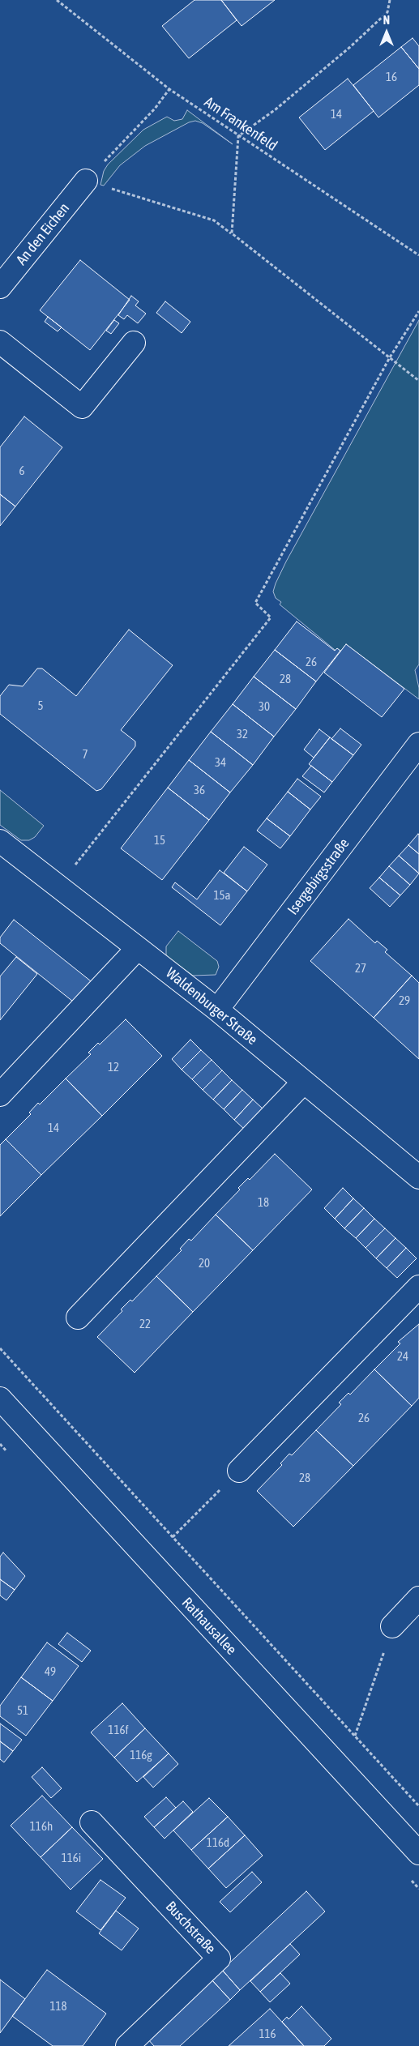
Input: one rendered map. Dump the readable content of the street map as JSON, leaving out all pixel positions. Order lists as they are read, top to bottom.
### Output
{
  "streets": {
    "street": [
      "An den Eichen",
      "Isergebirgsstraße",
      "Waldenburger Straße",
      "Rathausallee",
      "Buschstraße"
    ],
    "path": ["Am Frankenfeld"]
  },
  "crossings": [
    ["Isergebirgsstraße", "Waldenburger Straße"]
  ],
  "house_numbers": [
    "16",
    "14",
    "6",
    "26",
    "28",
    "5",
    "30",
    "32",
    "7",
    "34",
    "36",
    "15",
    "15a",
    "27",
    "29",
    "12",
    "14",
    "18",
    "20",
    "22",
    "24",
    "26",
    "28",
    "49",
    "51",
    "116f",
    "116g",
    "116h",
    "116d",
    "116i",
    "118",
    "116"
  ],
  "north": "top"
}
